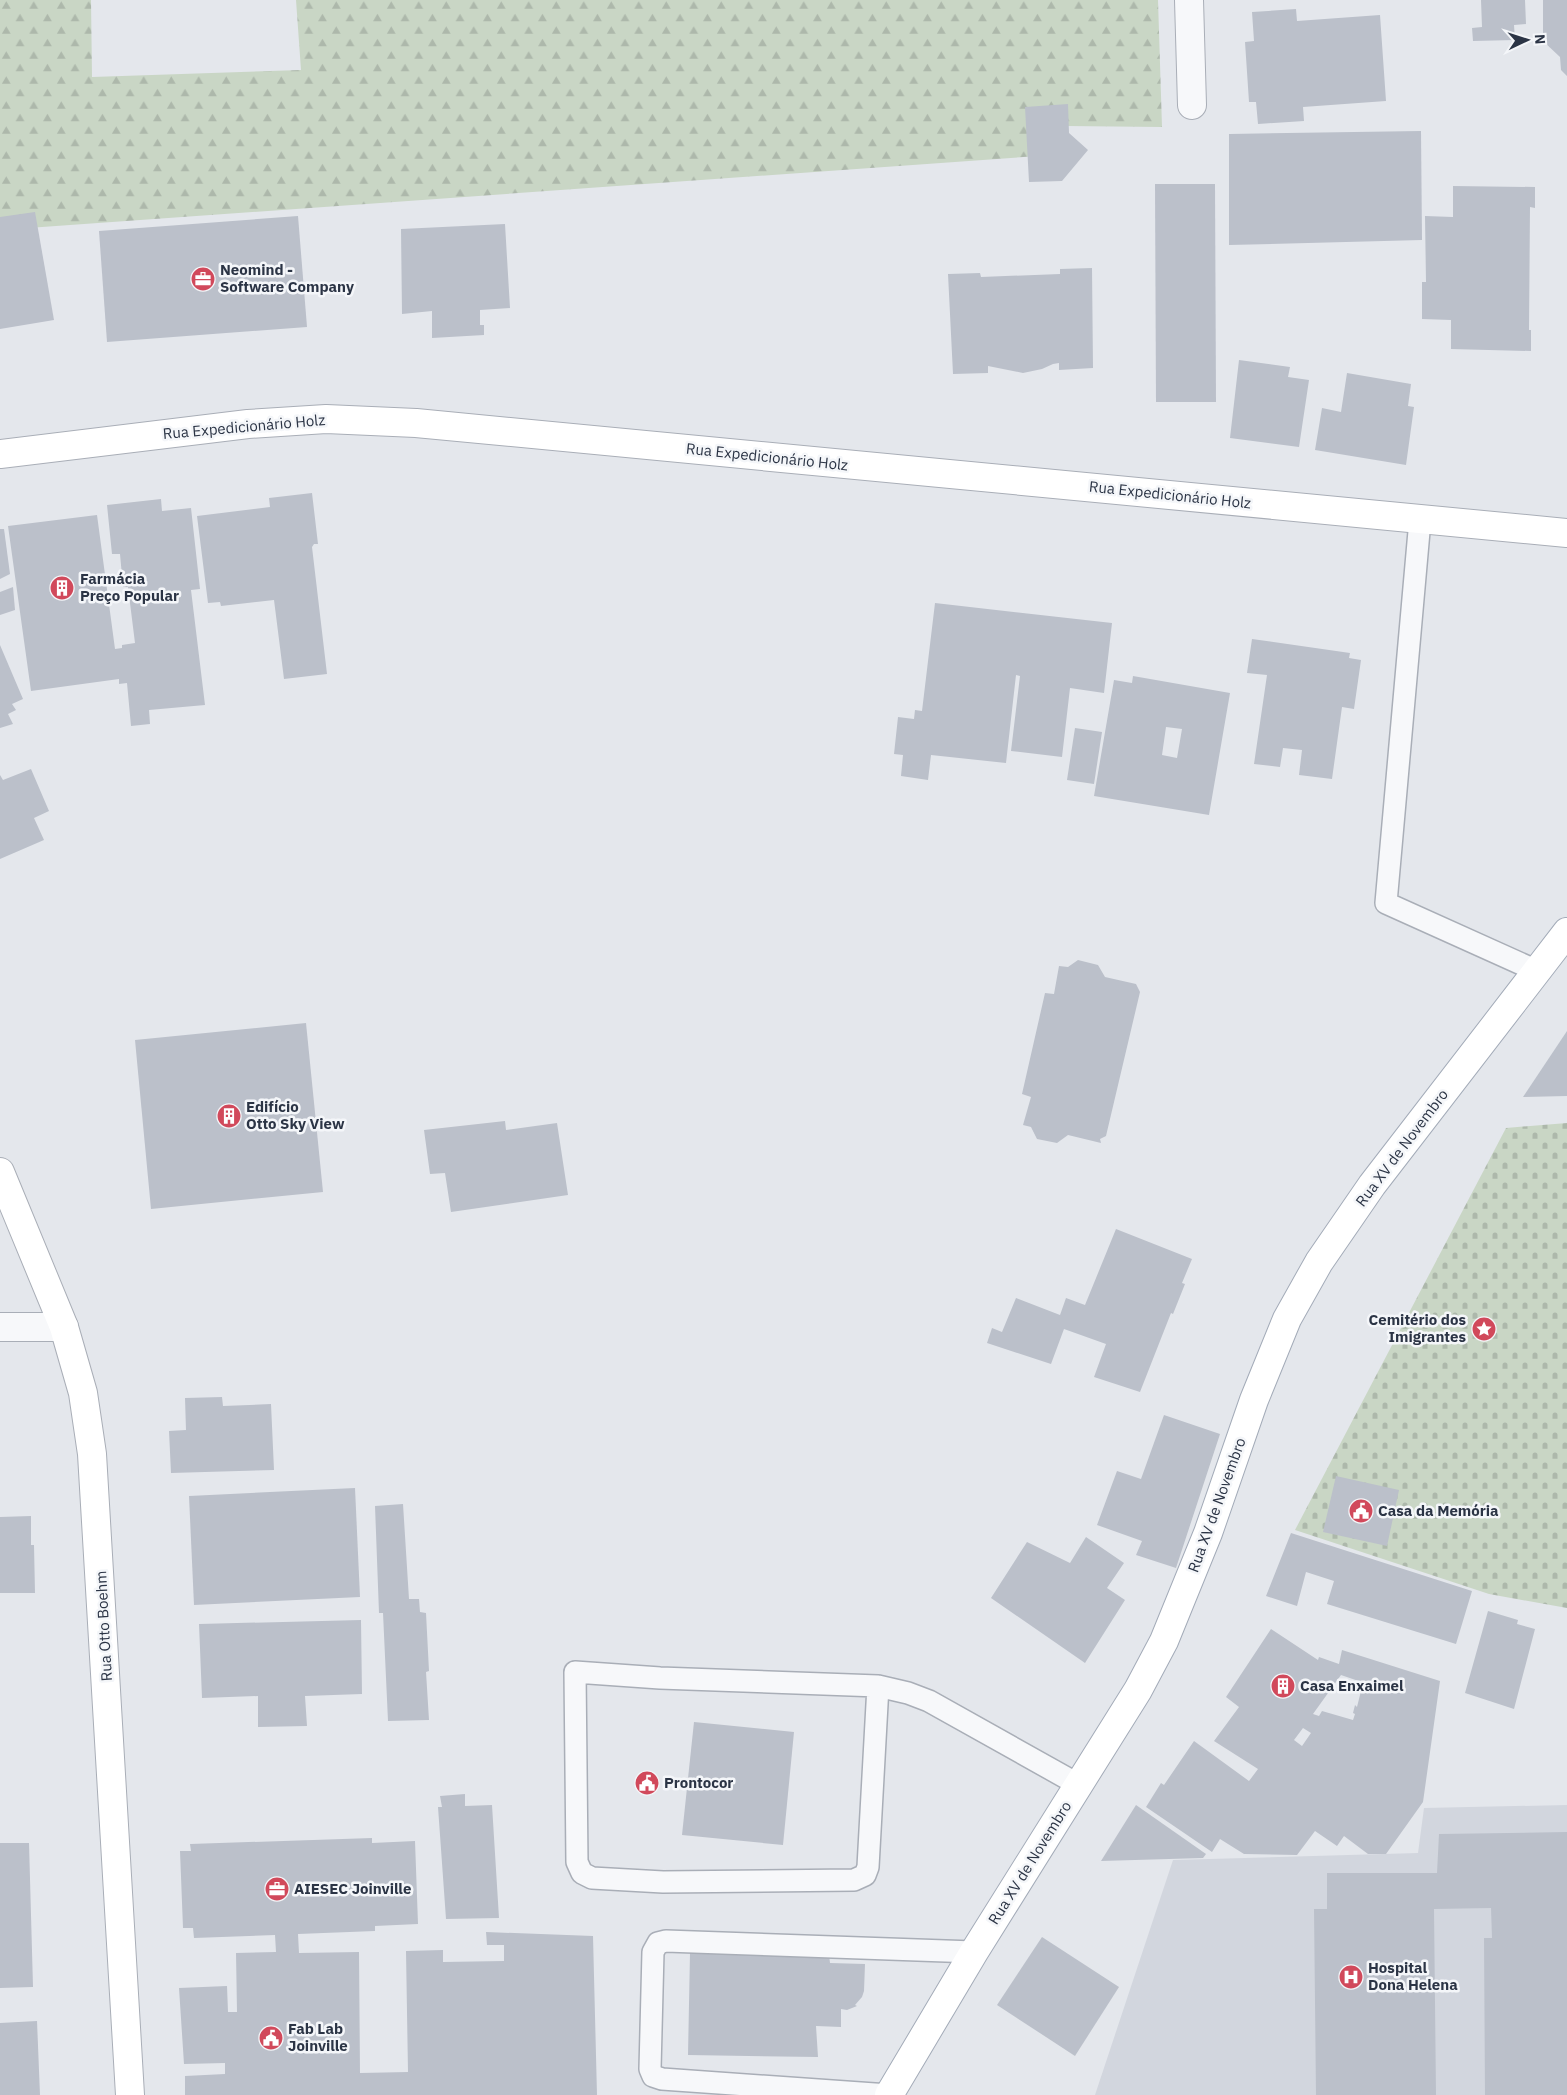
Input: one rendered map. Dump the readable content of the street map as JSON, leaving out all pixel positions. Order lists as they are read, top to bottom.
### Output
{
  "streets": {
    "main road": ["Rua Expedicionário Holz", "Rua XV de Novembro", "Rua Otto Boehm"]
  },
  "places": {
    "office": ["Neomind - Software Company", "AIESEC Joinville"],
    "building": ["Farmácia Preço Popular", "Edifício Otto Sky View", "Casa Enxaimel"],
    "place": ["Cemitério dos Imigrantes"],
    "public building": ["Casa da Memória", "Prontocor", "Fab Lab Joinville"],
    "hospital": ["Hospital Dona Helena"]
  },
  "north": "right"
}
